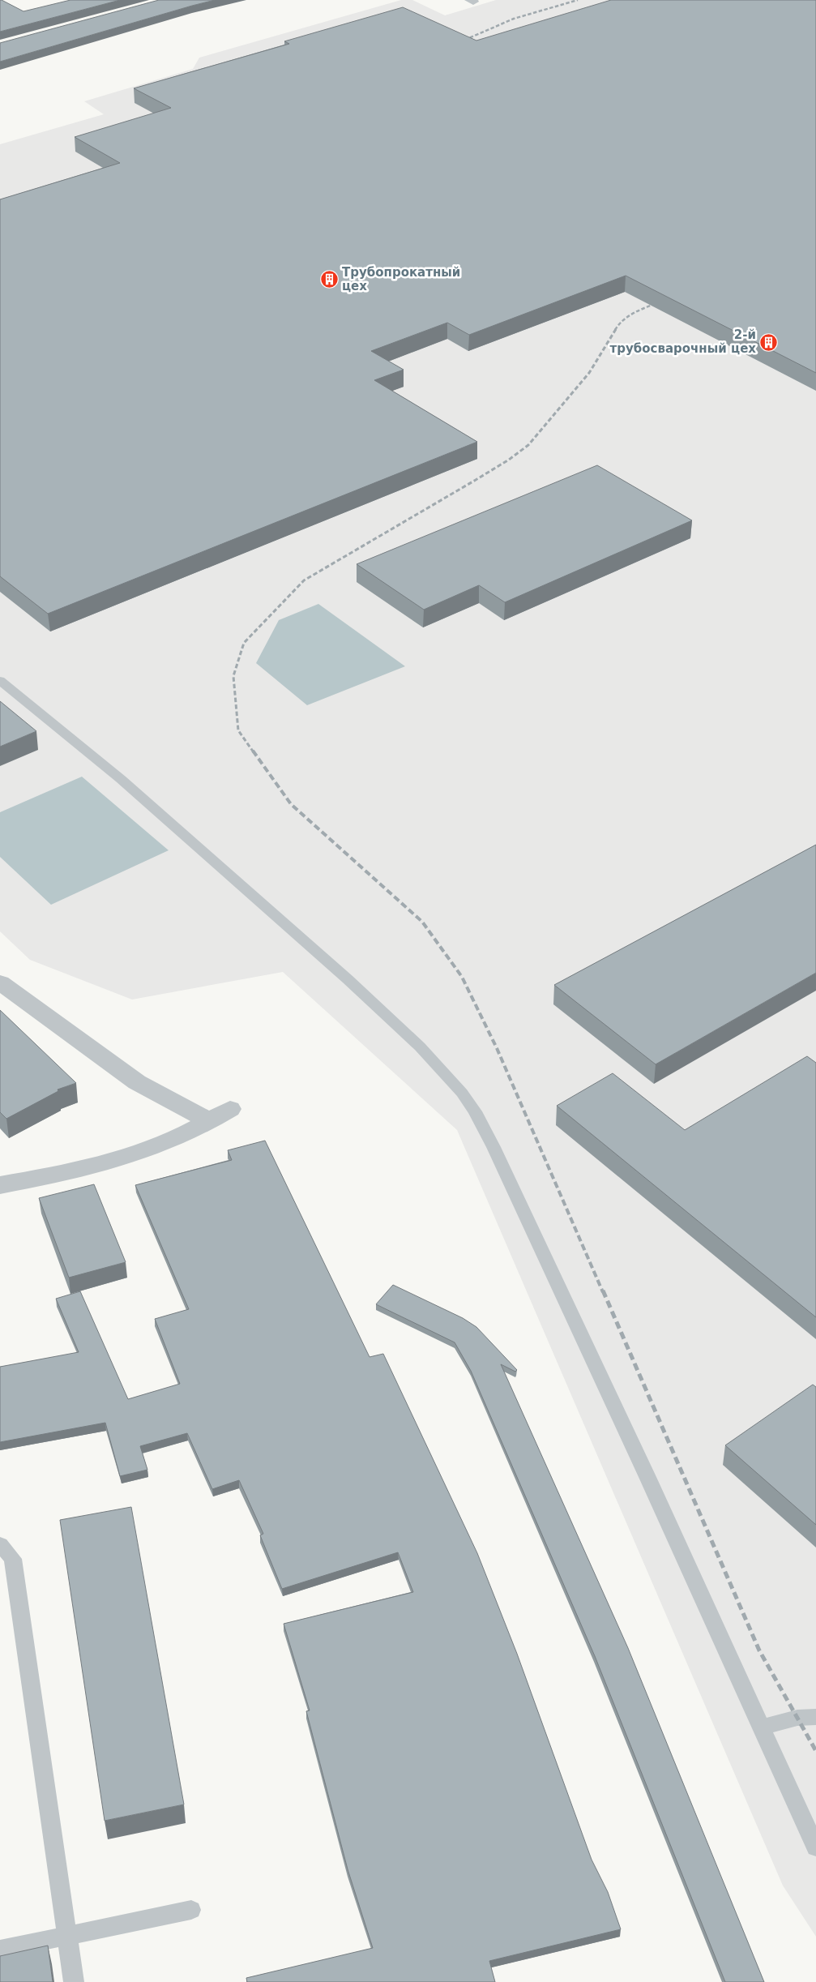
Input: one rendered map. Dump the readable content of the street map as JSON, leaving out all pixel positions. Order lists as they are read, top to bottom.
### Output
{
  "places": {
    "building": ["Трубопрокатный цех", "2-й трубосварочный цех"]
  }
}
